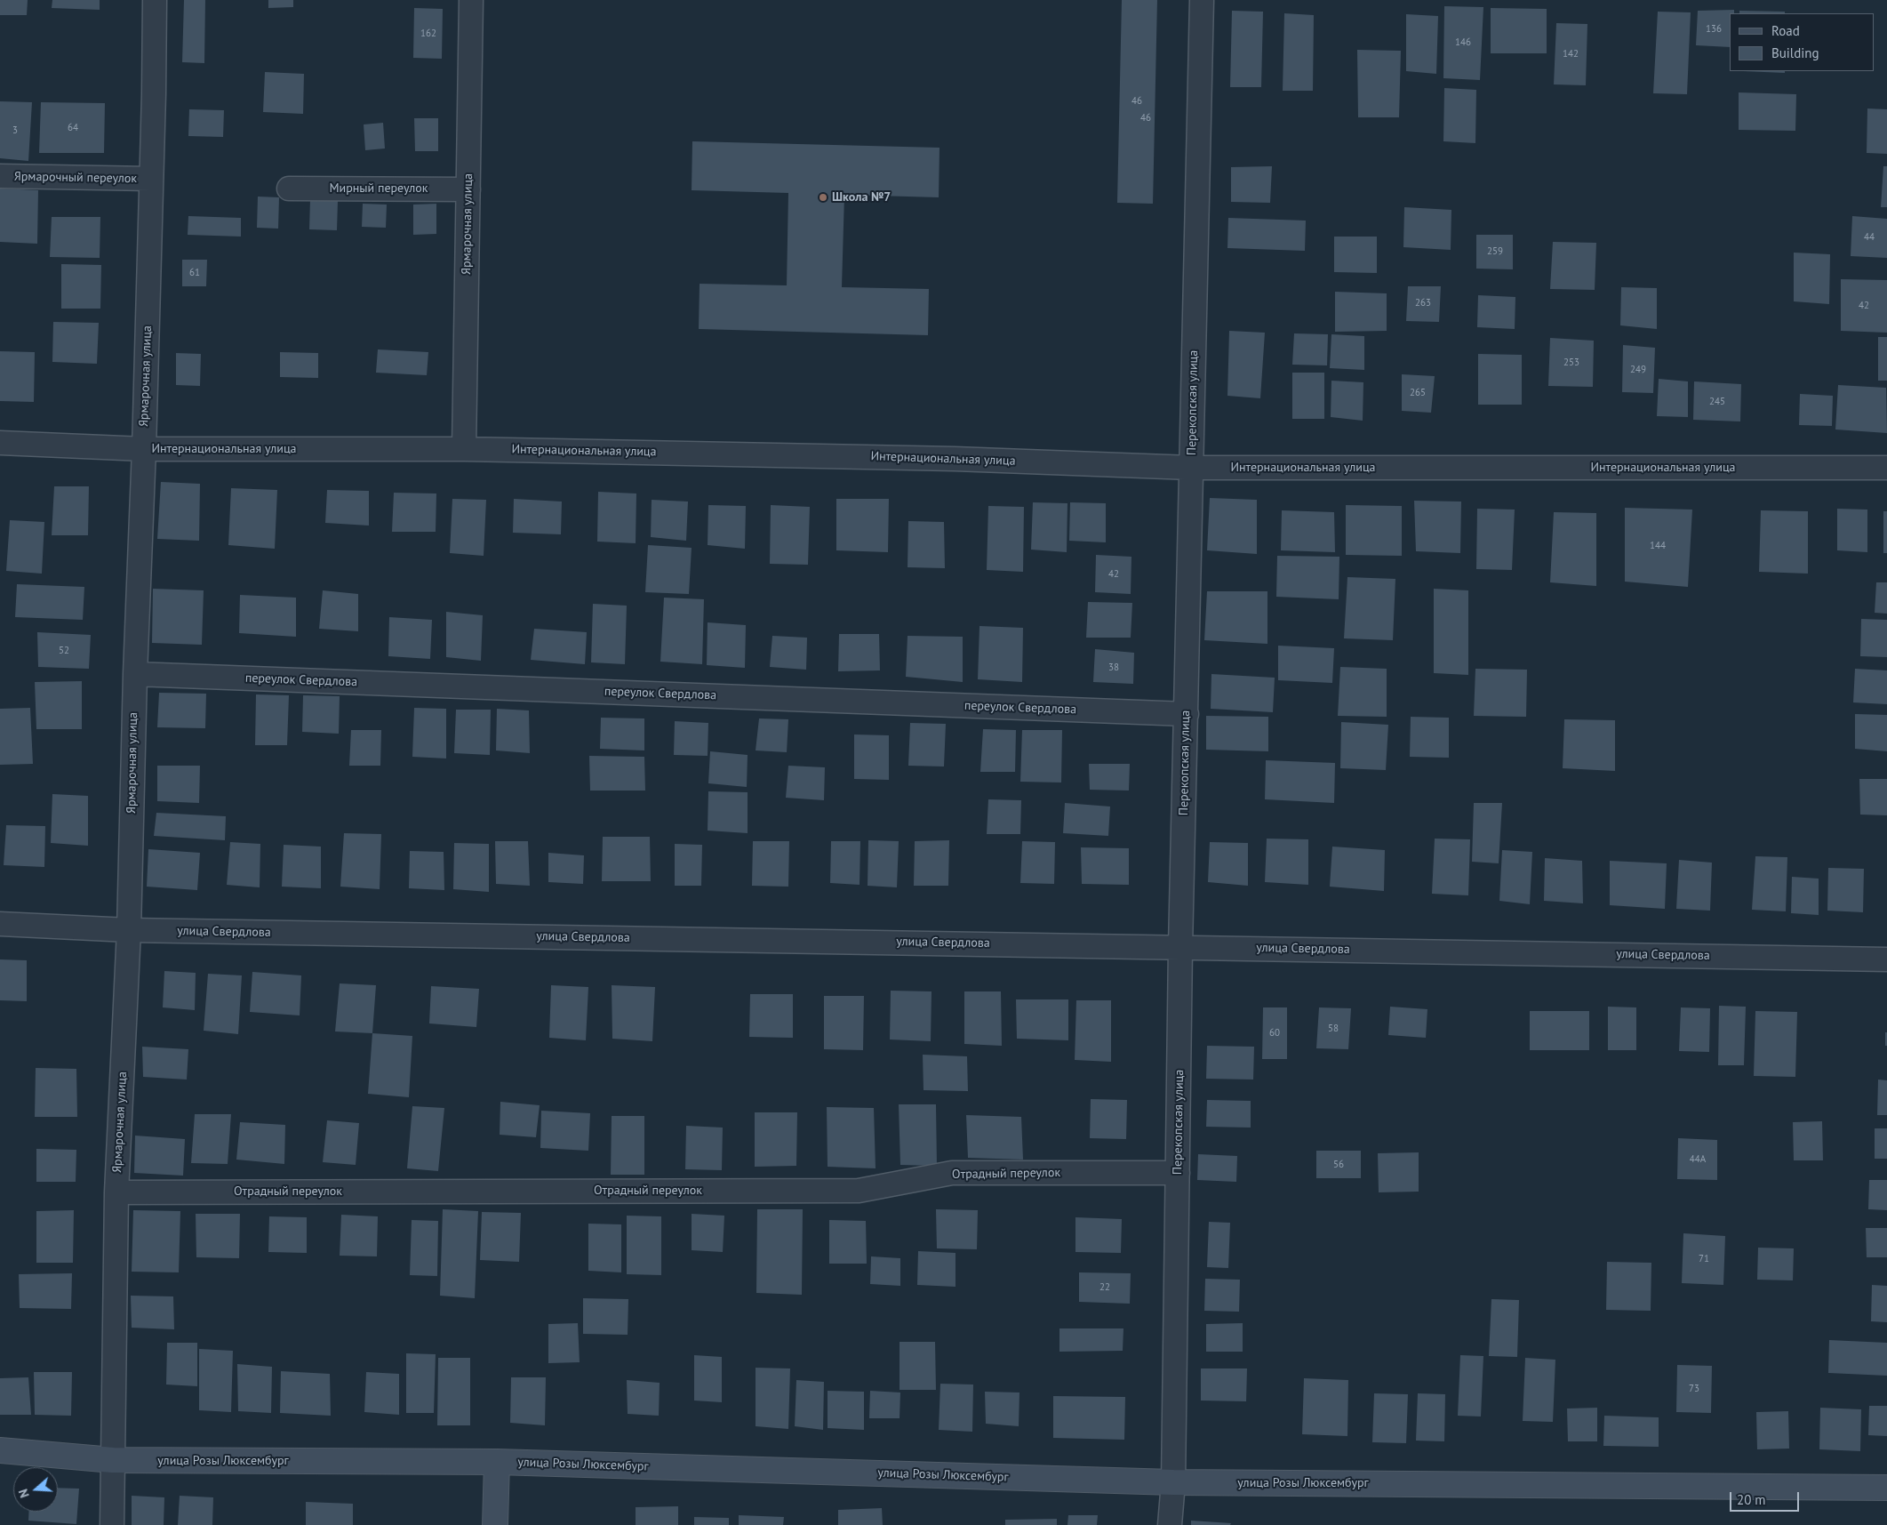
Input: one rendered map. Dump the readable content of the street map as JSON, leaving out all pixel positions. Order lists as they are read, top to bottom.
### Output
{
  "streets": {
    "main road": ["улица Розы Люксембург"],
    "street": [
      "Ярмарочный переулок",
      "Мирный переулок",
      "Ярмарочная улица",
      "Перекопская улица",
      "Интернациональная улица",
      "переулок Свердлова",
      "улица Свердлова",
      "Отрадный переулок"
    ]
  },
  "crossings": [
    ["Ярмарочный переулок", "Ярмарочная улица"],
    ["Мирный переулок", "Ярмарочная улица"],
    ["Ярмарочная улица", "Интернациональная улица"],
    ["Ярмарочная улица", "переулок Свердлова"],
    ["Ярмарочная улица", "улица Свердлова"],
    ["Ярмарочная улица", "Отрадный переулок"],
    ["Ярмарочная улица", "улица Розы Люксембург"],
    ["Перекопская улица", "Интернациональная улица"],
    ["Перекопская улица", "переулок Свердлова"],
    ["Перекопская улица", "улица Свердлова"],
    ["Перекопская улица", "Отрадный переулок"],
    ["Перекопская улица", "улица Розы Люксембург"]
  ],
  "places": ["Школа №7"],
  "house_numbers": [
    "136",
    "162",
    "146",
    "142",
    "46",
    "46",
    "64",
    "3",
    "44",
    "259",
    "61",
    "263",
    "42",
    "253",
    "249",
    "265",
    "245",
    "144",
    "42",
    "52",
    "38",
    "58",
    "60",
    "44А",
    "56",
    "71",
    "22",
    "73"
  ],
  "legend": ["Road", "Building"],
  "scale_bar": "20 m",
  "north": "left"
}
